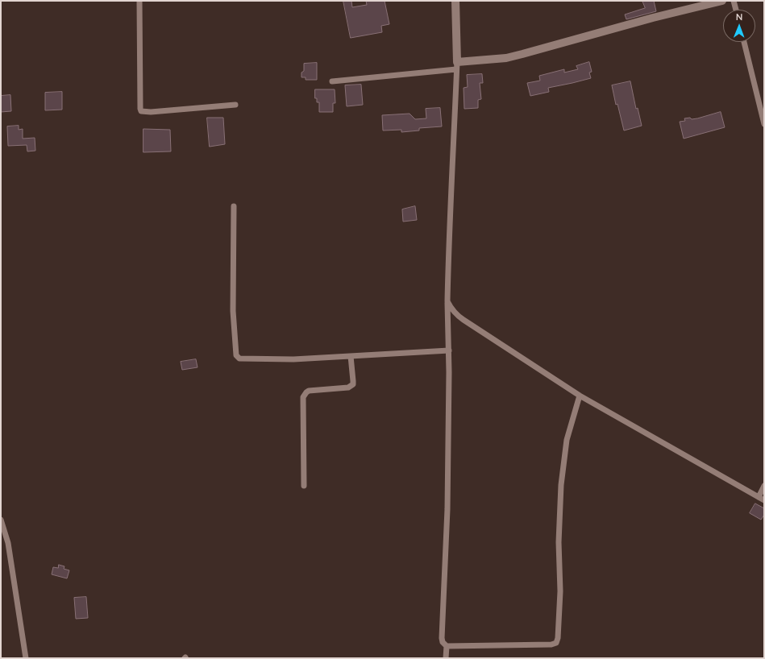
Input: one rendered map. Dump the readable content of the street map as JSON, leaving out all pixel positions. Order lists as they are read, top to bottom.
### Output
{
  "north": "top"
}
